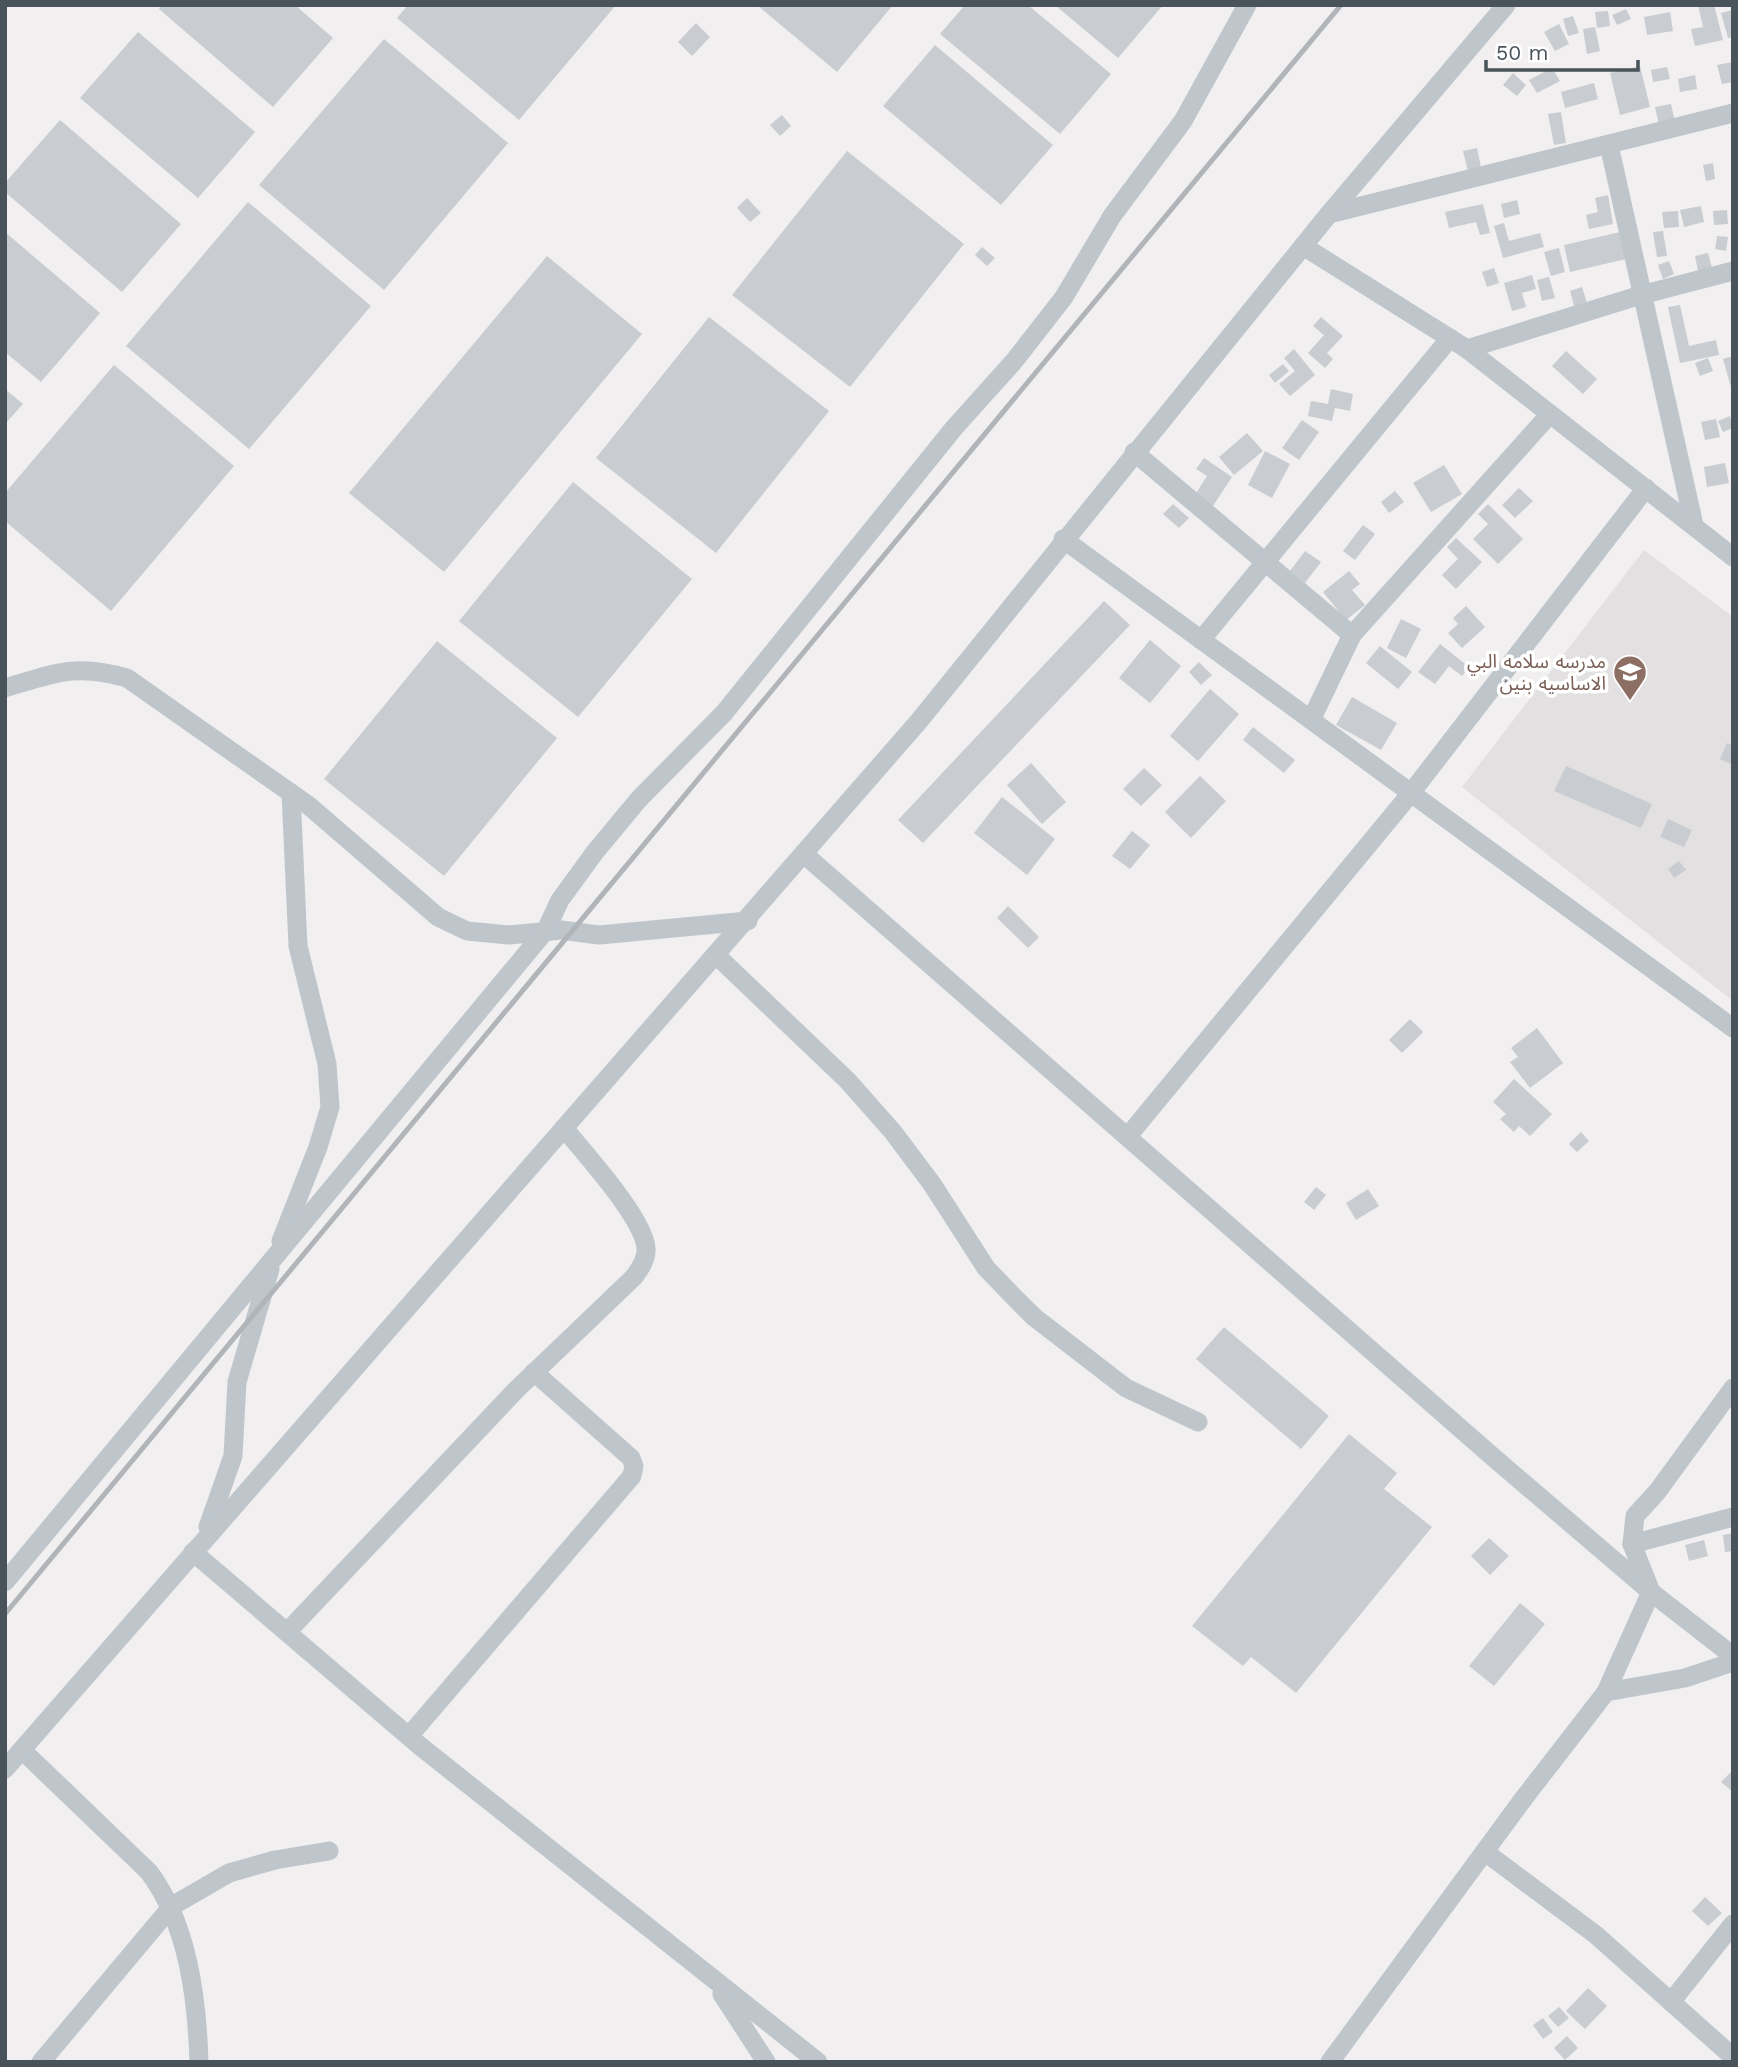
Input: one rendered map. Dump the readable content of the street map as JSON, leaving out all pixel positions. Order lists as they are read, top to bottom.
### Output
{
  "places": {
    "school or university": ["مدرسه سلامه البي الاساسيه بنين"]
  },
  "scale_bar": "50 m"
}
